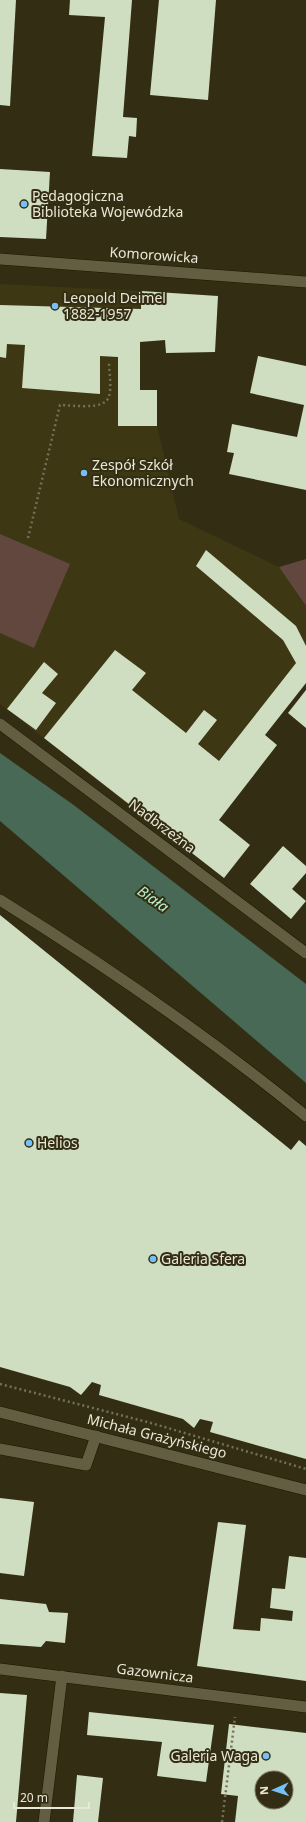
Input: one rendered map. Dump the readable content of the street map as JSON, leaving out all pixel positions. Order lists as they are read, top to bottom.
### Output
{
  "streets": {
    "street": [
      "Komorowicka",
      "Nadbrzeżna",
      "Michała Grażyńskiego",
      "Gazownicza"
    ]
  },
  "water": ["Biała"],
  "places": [
    "Pedagogiczna Biblioteka Wojewódzka",
    "Leopold Deimel 1882-1957",
    "Zespół Szkół Ekonomicznych",
    "Helios",
    "Galeria Sfera",
    "Galeria Waga"
  ],
  "scale_bar": "20 m",
  "north": "left"
}
